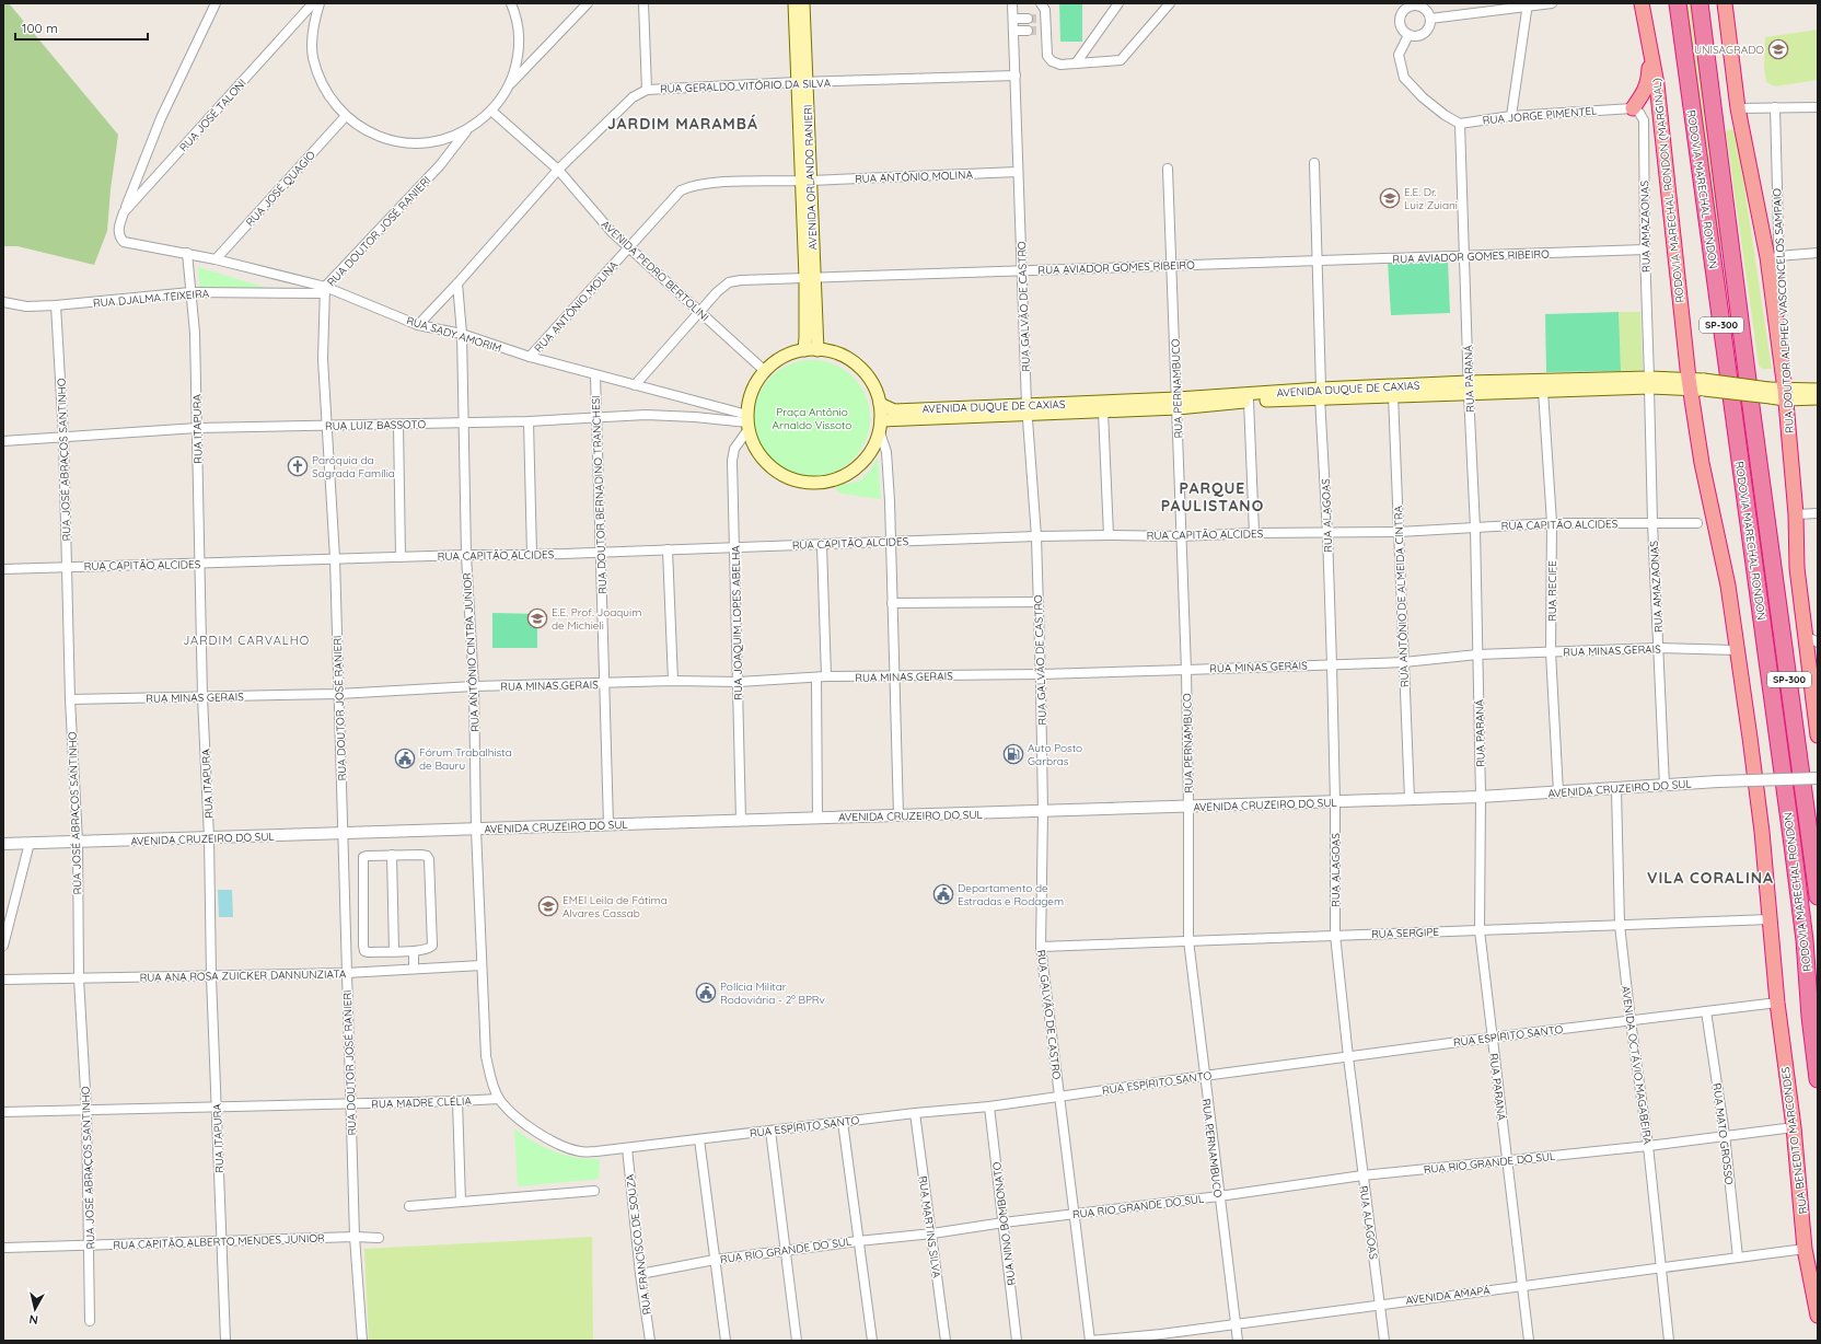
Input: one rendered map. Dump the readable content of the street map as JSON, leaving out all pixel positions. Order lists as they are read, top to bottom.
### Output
{
  "streets": {
    "highway": [
      "RODOVIA MARECHAL RONDON",
      "RODOVIA MARECHAL RONDON (MARGINAL)",
      "RUA DOUTOR ALPHEU VASCONCELOS SAMPAIO",
      "SP-300",
      "RUA BENEDITO MARCONDES"
    ],
    "main road": ["AVENIDA ORLANDO RANIERI", "AVENIDA DUQUE DE CAXIAS"],
    "street": [
      "RUA GERALDO VITÓRIO DA SILVA",
      "RUA JOSÉ TALONI",
      "RUA JORGE PIMENTEL",
      "RUA ANTÔNIO MOLINA",
      "RUA JOSÉ QUAGIO",
      "RUA AMAZAONAS",
      "RUA DOUTOR JOSÉ RANIERI",
      "RUA AVIADOR GOMES RIBEIRO",
      "AVENIDA PEDRO BERTOLINI",
      "RUA DJALMA TEIXEIRA",
      "RUA GALVÃO DE CASTRO",
      "RUA SADY AMORIM",
      "RUA PARANÁ",
      "RUA PERNAMBUCO",
      "RUA LUIZ BASSOTO",
      "RUA ITAPURA",
      "RUA JOSÉ ABRAÇOS SANTINHO",
      "RUA DOUTOR BERNADINO TRANCHESI",
      "RUA ALAGOAS",
      "RUA CAPITÃO ALCIDES",
      "RUA RECIFE",
      "RUA ANTÔNIO DE ALMEIDA CINTRA",
      "RUA JOAQUIM LOPES ABELHA",
      "RUA MINAS GERAIS",
      "RUA ANTÔNIO CINTRA JUNIOR",
      "AVENIDA CRUZEIRO DO SUL",
      "RUA SERGIPE",
      "RUA ANA ROSA ZUICKER DANNUNZIATA",
      "RUA ESPÍRITO SANTO",
      "AVENIDA OCTÁVIO MAGABEIRA",
      "RUA MADRE CLÉLIA",
      "RUA MATO GROSSO",
      "RUA RIO GRANDE DO SUL",
      "RUA NINO BOMBONATO",
      "RUA MARTINS SILVA",
      "RUA CAPITÃO ALBERTO MENDES JUNIOR",
      "RUA FRANCISCO DE SOUZA",
      "AVENIDA AMAPÁ"
    ]
  },
  "crossings": [
    ["RUA GERALDO VITÓRIO DA SILVA", "AVENIDA ORLANDO RANIERI"],
    ["RUA GERALDO VITÓRIO DA SILVA", "AVENIDA PEDRO BERTOLINI"],
    ["RUA GERALDO VITÓRIO DA SILVA", "RUA GALVÃO DE CASTRO"],
    ["RUA GERALDO VITÓRIO DA SILVA", "RUA SADY AMORIM"],
    ["RUA GERALDO VITÓRIO DA SILVA", "RUA ANTÔNIO CINTRA JUNIOR"],
    ["RUA JOSÉ TALONI", "RUA SADY AMORIM"],
    ["RUA JORGE PIMENTEL", "RUA AMAZAONAS"],
    ["RUA JORGE PIMENTEL", "RUA PARANÁ"],
    ["RUA ANTÔNIO MOLINA", "AVENIDA ORLANDO RANIERI"],
    ["RUA ANTÔNIO MOLINA", "AVENIDA PEDRO BERTOLINI"],
    ["RUA ANTÔNIO MOLINA", "RUA GALVÃO DE CASTRO"],
    ["RUA ANTÔNIO MOLINA", "RUA SADY AMORIM"],
    ["AVENIDA ORLANDO RANIERI", "RUA AVIADOR GOMES RIBEIRO"],
    ["AVENIDA ORLANDO RANIERI", "AVENIDA PEDRO BERTOLINI"],
    ["AVENIDA ORLANDO RANIERI", "RUA SADY AMORIM"],
    ["AVENIDA ORLANDO RANIERI", "AVENIDA DUQUE DE CAXIAS"],
    ["AVENIDA ORLANDO RANIERI", "RUA LUIZ BASSOTO"],
    ["AVENIDA ORLANDO RANIERI", "RUA JOAQUIM LOPES ABELHA"],
    ["RUA JOSÉ QUAGIO", "RUA SADY AMORIM"],
    ["RODOVIA MARECHAL RONDON (MARGINAL)", "AVENIDA DUQUE DE CAXIAS"],
    ["RODOVIA MARECHAL RONDON (MARGINAL)", "RUA MINAS GERAIS"],
    ["RODOVIA MARECHAL RONDON (MARGINAL)", "RUA BENEDITO MARCONDES"],
    ["RUA AMAZAONAS", "RUA AVIADOR GOMES RIBEIRO"],
    ["RUA AMAZAONAS", "AVENIDA DUQUE DE CAXIAS"],
    ["RUA AMAZAONAS", "RUA CAPITÃO ALCIDES"],
    ["RUA AMAZAONAS", "RUA MINAS GERAIS"],
    ["RUA AMAZAONAS", "AVENIDA CRUZEIRO DO SUL"],
    ["RUA DOUTOR JOSÉ RANIERI", "RUA DJALMA TEIXEIRA"],
    ["RUA DOUTOR JOSÉ RANIERI", "RUA SADY AMORIM"],
    ["RUA DOUTOR JOSÉ RANIERI", "RUA LUIZ BASSOTO"],
    ["RUA DOUTOR JOSÉ RANIERI", "RUA CAPITÃO ALCIDES"],
    ["RUA DOUTOR JOSÉ RANIERI", "RUA MINAS GERAIS"],
    ["RUA DOUTOR JOSÉ RANIERI", "AVENIDA CRUZEIRO DO SUL"],
    ["RUA DOUTOR JOSÉ RANIERI", "RUA ANA ROSA ZUICKER DANNUNZIATA"],
    ["RUA DOUTOR JOSÉ RANIERI", "RUA MADRE CLÉLIA"],
    ["RUA DOUTOR JOSÉ RANIERI", "RUA CAPITÃO ALBERTO MENDES JUNIOR"],
    ["RUA AVIADOR GOMES RIBEIRO", "AVENIDA PEDRO BERTOLINI"],
    ["RUA AVIADOR GOMES RIBEIRO", "RUA GALVÃO DE CASTRO"],
    ["RUA AVIADOR GOMES RIBEIRO", "RUA SADY AMORIM"],
    ["RUA AVIADOR GOMES RIBEIRO", "RUA PARANÁ"],
    ["RUA AVIADOR GOMES RIBEIRO", "RUA PERNAMBUCO"],
    ["RUA AVIADOR GOMES RIBEIRO", "RUA ALAGOAS"],
    ["AVENIDA PEDRO BERTOLINI", "RUA SADY AMORIM"],
    ["AVENIDA PEDRO BERTOLINI", "AVENIDA DUQUE DE CAXIAS"],
    ["AVENIDA PEDRO BERTOLINI", "RUA LUIZ BASSOTO"],
    ["AVENIDA PEDRO BERTOLINI", "RUA JOAQUIM LOPES ABELHA"],
    ["RUA DJALMA TEIXEIRA", "RUA SADY AMORIM"],
    ["RUA DJALMA TEIXEIRA", "RUA ITAPURA"],
    ["RUA DJALMA TEIXEIRA", "RUA JOSÉ ABRAÇOS SANTINHO"],
    ["RUA GALVÃO DE CASTRO", "AVENIDA DUQUE DE CAXIAS"],
    ["RUA GALVÃO DE CASTRO", "RUA CAPITÃO ALCIDES"],
    ["RUA GALVÃO DE CASTRO", "RUA MINAS GERAIS"],
    ["RUA GALVÃO DE CASTRO", "AVENIDA CRUZEIRO DO SUL"],
    ["RUA GALVÃO DE CASTRO", "RUA SERGIPE"],
    ["RUA GALVÃO DE CASTRO", "RUA ESPÍRITO SANTO"],
    ["RUA GALVÃO DE CASTRO", "RUA RIO GRANDE DO SUL"],
    ["RUA GALVÃO DE CASTRO", "AVENIDA AMAPÁ"],
    ["RUA DOUTOR ALPHEU VASCONCELOS SAMPAIO", "AVENIDA DUQUE DE CAXIAS"],
    ["RUA SADY AMORIM", "AVENIDA DUQUE DE CAXIAS"],
    ["RUA SADY AMORIM", "RUA LUIZ BASSOTO"],
    ["RUA SADY AMORIM", "RUA ITAPURA"],
    ["RUA SADY AMORIM", "RUA DOUTOR BERNADINO TRANCHESI"],
    ["RUA SADY AMORIM", "RUA JOAQUIM LOPES ABELHA"],
    ["RUA SADY AMORIM", "RUA ANTÔNIO CINTRA JUNIOR"],
    ["RUA PARANÁ", "AVENIDA DUQUE DE CAXIAS"],
    ["RUA PARANÁ", "RUA CAPITÃO ALCIDES"],
    ["RUA PARANÁ", "RUA MINAS GERAIS"],
    ["RUA PARANÁ", "AVENIDA CRUZEIRO DO SUL"],
    ["RUA PARANÁ", "RUA SERGIPE"],
    ["RUA PARANÁ", "RUA ESPÍRITO SANTO"],
    ["RUA PARANÁ", "RUA RIO GRANDE DO SUL"],
    ["RUA PARANÁ", "AVENIDA AMAPÁ"],
    ["RUA PERNAMBUCO", "AVENIDA DUQUE DE CAXIAS"],
    ["RUA PERNAMBUCO", "RUA CAPITÃO ALCIDES"],
    ["RUA PERNAMBUCO", "RUA MINAS GERAIS"],
    ["RUA PERNAMBUCO", "AVENIDA CRUZEIRO DO SUL"],
    ["RUA PERNAMBUCO", "RUA SERGIPE"],
    ["RUA PERNAMBUCO", "RUA ESPÍRITO SANTO"],
    ["RUA PERNAMBUCO", "RUA RIO GRANDE DO SUL"],
    ["RUA PERNAMBUCO", "AVENIDA AMAPÁ"],
    ["AVENIDA DUQUE DE CAXIAS", "RUA LUIZ BASSOTO"],
    ["AVENIDA DUQUE DE CAXIAS", "RUA ALAGOAS"],
    ["AVENIDA DUQUE DE CAXIAS", "RUA RECIFE"],
    ["AVENIDA DUQUE DE CAXIAS", "RUA ANTÔNIO DE ALMEIDA CINTRA"],
    ["AVENIDA DUQUE DE CAXIAS", "RUA JOAQUIM LOPES ABELHA"],
    ["RUA LUIZ BASSOTO", "RUA ITAPURA"],
    ["RUA LUIZ BASSOTO", "RUA JOSÉ ABRAÇOS SANTINHO"],
    ["RUA LUIZ BASSOTO", "RUA DOUTOR BERNADINO TRANCHESI"],
    ["RUA LUIZ BASSOTO", "RUA JOAQUIM LOPES ABELHA"],
    ["RUA LUIZ BASSOTO", "RUA ANTÔNIO CINTRA JUNIOR"],
    ["RUA ITAPURA", "RUA CAPITÃO ALCIDES"],
    ["RUA ITAPURA", "RUA MINAS GERAIS"],
    ["RUA ITAPURA", "AVENIDA CRUZEIRO DO SUL"],
    ["RUA ITAPURA", "RUA ANA ROSA ZUICKER DANNUNZIATA"],
    ["RUA ITAPURA", "RUA MADRE CLÉLIA"],
    ["RUA ITAPURA", "RUA CAPITÃO ALBERTO MENDES JUNIOR"],
    ["RUA JOSÉ ABRAÇOS SANTINHO", "RUA CAPITÃO ALCIDES"],
    ["RUA JOSÉ ABRAÇOS SANTINHO", "RUA MINAS GERAIS"],
    ["RUA JOSÉ ABRAÇOS SANTINHO", "AVENIDA CRUZEIRO DO SUL"],
    ["RUA JOSÉ ABRAÇOS SANTINHO", "RUA ANA ROSA ZUICKER DANNUNZIATA"],
    ["RUA JOSÉ ABRAÇOS SANTINHO", "RUA MADRE CLÉLIA"],
    ["RUA JOSÉ ABRAÇOS SANTINHO", "RUA CAPITÃO ALBERTO MENDES JUNIOR"],
    ["RUA DOUTOR BERNADINO TRANCHESI", "RUA CAPITÃO ALCIDES"],
    ["RUA DOUTOR BERNADINO TRANCHESI", "RUA MINAS GERAIS"],
    ["RUA DOUTOR BERNADINO TRANCHESI", "AVENIDA CRUZEIRO DO SUL"],
    ["RUA ALAGOAS", "RUA CAPITÃO ALCIDES"],
    ["RUA ALAGOAS", "RUA MINAS GERAIS"],
    ["RUA ALAGOAS", "AVENIDA CRUZEIRO DO SUL"],
    ["RUA ALAGOAS", "RUA SERGIPE"],
    ["RUA ALAGOAS", "RUA ESPÍRITO SANTO"],
    ["RUA ALAGOAS", "RUA RIO GRANDE DO SUL"],
    ["RUA ALAGOAS", "AVENIDA AMAPÁ"],
    ["RUA CAPITÃO ALCIDES", "RUA RECIFE"],
    ["RUA CAPITÃO ALCIDES", "RUA ANTÔNIO DE ALMEIDA CINTRA"],
    ["RUA CAPITÃO ALCIDES", "RUA JOAQUIM LOPES ABELHA"],
    ["RUA CAPITÃO ALCIDES", "RUA ANTÔNIO CINTRA JUNIOR"],
    ["RUA RECIFE", "RUA MINAS GERAIS"],
    ["RUA RECIFE", "AVENIDA CRUZEIRO DO SUL"],
    ["RUA ANTÔNIO DE ALMEIDA CINTRA", "RUA MINAS GERAIS"],
    ["RUA ANTÔNIO DE ALMEIDA CINTRA", "AVENIDA CRUZEIRO DO SUL"],
    ["RUA JOAQUIM LOPES ABELHA", "RUA MINAS GERAIS"],
    ["RUA JOAQUIM LOPES ABELHA", "AVENIDA CRUZEIRO DO SUL"],
    ["RUA MINAS GERAIS", "RUA ANTÔNIO CINTRA JUNIOR"],
    ["RUA MINAS GERAIS", "RUA BENEDITO MARCONDES"],
    ["RUA ANTÔNIO CINTRA JUNIOR", "AVENIDA CRUZEIRO DO SUL"],
    ["RUA ANTÔNIO CINTRA JUNIOR", "RUA ANA ROSA ZUICKER DANNUNZIATA"],
    ["RUA ANTÔNIO CINTRA JUNIOR", "RUA ESPÍRITO SANTO"],
    ["RUA ANTÔNIO CINTRA JUNIOR", "RUA MADRE CLÉLIA"],
    ["AVENIDA CRUZEIRO DO SUL", "AVENIDA OCTÁVIO MAGABEIRA"],
    ["RUA SERGIPE", "AVENIDA OCTÁVIO MAGABEIRA"],
    ["RUA SERGIPE", "RUA BENEDITO MARCONDES"],
    ["RUA ESPÍRITO SANTO", "AVENIDA OCTÁVIO MAGABEIRA"],
    ["RUA ESPÍRITO SANTO", "RUA MATO GROSSO"],
    ["RUA ESPÍRITO SANTO", "RUA BENEDITO MARCONDES"],
    ["RUA ESPÍRITO SANTO", "RUA NINO BOMBONATO"],
    ["RUA ESPÍRITO SANTO", "RUA MARTINS SILVA"],
    ["RUA ESPÍRITO SANTO", "RUA FRANCISCO DE SOUZA"],
    ["AVENIDA OCTÁVIO MAGABEIRA", "RUA RIO GRANDE DO SUL"],
    ["AVENIDA OCTÁVIO MAGABEIRA", "AVENIDA AMAPÁ"],
    ["RUA MATO GROSSO", "RUA RIO GRANDE DO SUL"],
    ["RUA MATO GROSSO", "AVENIDA AMAPÁ"],
    ["RUA BENEDITO MARCONDES", "RUA RIO GRANDE DO SUL"],
    ["RUA BENEDITO MARCONDES", "AVENIDA AMAPÁ"],
    ["RUA RIO GRANDE DO SUL", "RUA NINO BOMBONATO"],
    ["RUA RIO GRANDE DO SUL", "RUA MARTINS SILVA"],
    ["RUA RIO GRANDE DO SUL", "RUA FRANCISCO DE SOUZA"]
  ],
  "districts": [
    "JARDIM MARAMBÁ",
    "PARQUE PAULISTANO",
    "JARDIM CARVALHO",
    "VILA CORALINA"
  ],
  "parks": ["Praça Antônio Arnaldo Vissoto"],
  "places": {
    "school or university": [
      "UNISAGRADO",
      "E.E. Dr. Luiz Zuiani",
      "E.E. Prof. Joaquim de Michieli",
      "EMEI Leila de Fátima Alvares Cassab"
    ],
    "church": ["Paróquia da Sagrada Família"],
    "fuel station": ["Auto Posto Garbras"],
    "public building": ["Fórum Trabalhista de Bauru", "Departamento de Estradas e Rodagem", "Polícia Militar Rodoviária - 2º BPRv"]
  },
  "scale_bar": "100 m",
  "north": "bottom"
}
